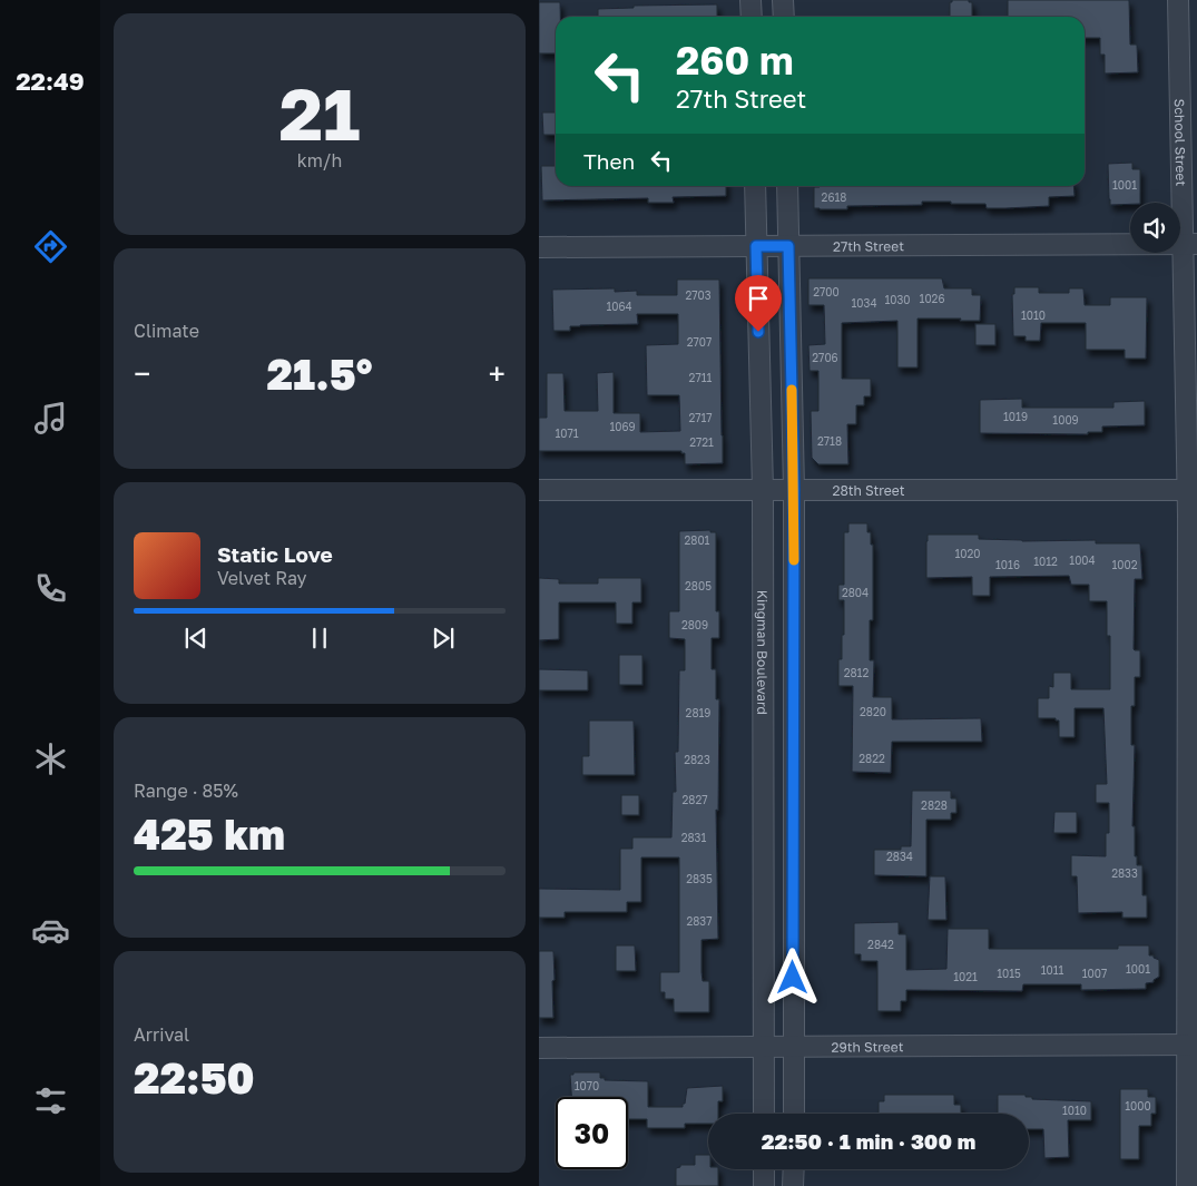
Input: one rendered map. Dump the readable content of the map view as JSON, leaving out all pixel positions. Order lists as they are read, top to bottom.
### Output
{
  "streets": {
    "street": [
      "School Street",
      "27th Street",
      "28th Street",
      "Kingman Boulevard",
      "29th Street"
    ]
  },
  "crossings": [
    ["School Street", "27th Street"],
    ["School Street", "28th Street"],
    ["School Street", "29th Street"],
    ["27th Street", "Kingman Boulevard"],
    ["28th Street", "Kingman Boulevard"],
    ["Kingman Boulevard", "29th Street"]
  ],
  "house_numbers": [
    "1001",
    "2618",
    "2700",
    "2703",
    "1026",
    "1030",
    "1034",
    "1064",
    "1010",
    "2707",
    "2706",
    "2711",
    "1019",
    "2717",
    "1009",
    "1069",
    "1071",
    "2718",
    "2721",
    "2801",
    "1020",
    "1004",
    "1012",
    "1016",
    "1002",
    "2805",
    "2804",
    "2809",
    "2812",
    "2820",
    "2819",
    "2822",
    "2823",
    "2827",
    "2828",
    "2831",
    "2834",
    "2833",
    "2835",
    "2837",
    "2842",
    "1001",
    "1011",
    "1015",
    "1007",
    "1021",
    "1070",
    "1000",
    "1010"
  ],
  "page": {
    "tabs": "22:49",
    "tile": [
      ["21", "km/h"],
      "Climate",
      ["Range · 85%", "425 km"],
      ["Arrival", "22:50"]
    ],
    "turn": ["260 m", "27th Street"],
    "then": "Then",
    "heat": ["−", "21.5°", "+"],
    "song": ["Static Love", "Velvet Ray"],
    "limit": "30",
    "trip": "22:50 · 1 min · 300 m"
  }
}
